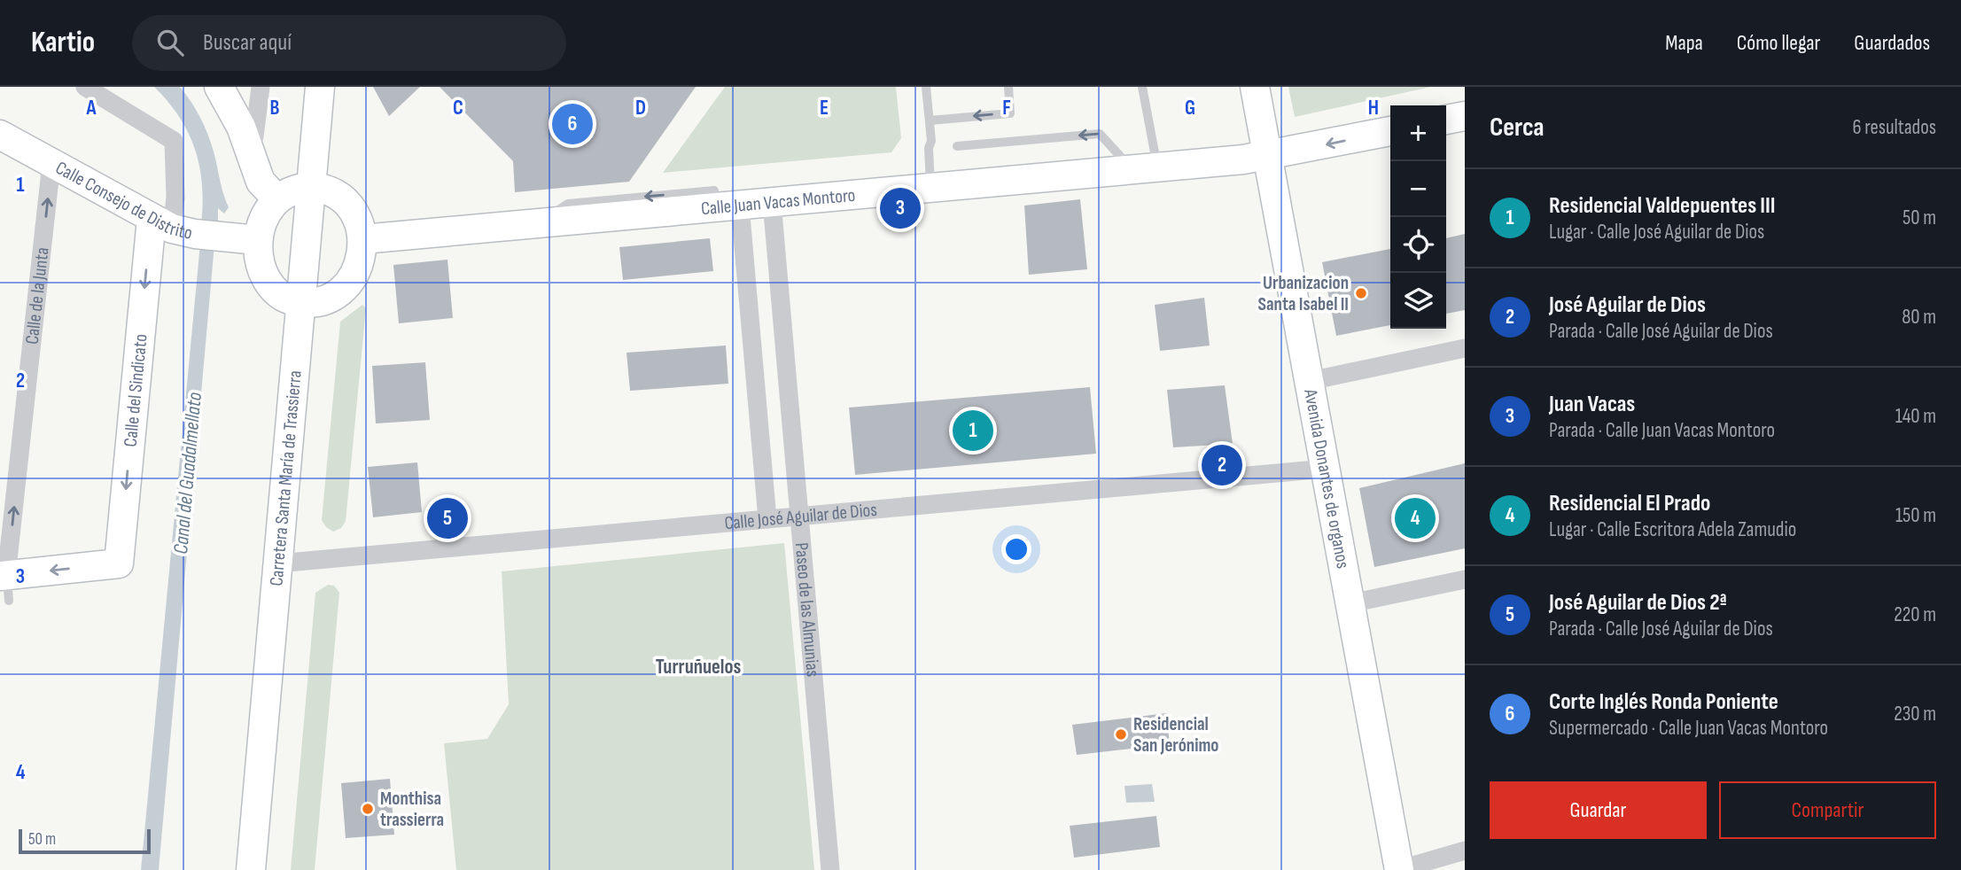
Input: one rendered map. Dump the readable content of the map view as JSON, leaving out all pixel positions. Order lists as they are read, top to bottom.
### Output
{
  "streets": {
    "street": [
      "Calle Consejo de Distrito",
      "Calle Juan Vacas Montoro",
      "Calle de la Junta",
      "Calle del Sindicato",
      "Carretera Santa María de Trassierra",
      "Avenida Donantes de organos",
      "Calle José Aguilar de Dios",
      "Paseo de las Almunias"
    ]
  },
  "crossings": [
    ["Calle Consejo de Distrito", "Calle de la Junta"],
    ["Calle Consejo de Distrito", "Calle del Sindicato"],
    ["Calle Juan Vacas Montoro", "Avenida Donantes de organos"],
    ["Calle Juan Vacas Montoro", "Paseo de las Almunias"],
    ["Calle de la Junta", "Calle del Sindicato"],
    ["Carretera Santa María de Trassierra", "Calle José Aguilar de Dios"],
    ["Avenida Donantes de organos", "Calle José Aguilar de Dios"],
    ["Calle José Aguilar de Dios", "Paseo de las Almunias"]
  ],
  "one_way": ["Calle de la Junta", "Calle del Sindicato"],
  "districts": ["Turruñuelos"],
  "water": ["Canal del Guadalmellato"],
  "places": ["Urbanizacion Santa Isabel II", "Residencial San Jerónimo", "Monthisa trassierra"],
  "scale_bar": "50 m",
  "page": {
    "header": "Kartio",
    "search": "Buscar aquí",
    "nav": ["Mapa", "Cómo llegar", "Guardados"],
    "heading": ["Cerca", "6 resultados"],
    "pins": [
      "6",
      "3",
      "1",
      "2",
      "4",
      "5"
    ],
    "map_buttons": ["+", "−"],
    "list": [
      {
        "mark": "1",
        "name": "Residencial Valdepuentes III",
        "note": "Lugar · Calle José Aguilar de Dios",
        "value": "50 m"
      },
      {
        "mark": "2",
        "name": "José Aguilar de Dios",
        "note": "Parada · Calle José Aguilar de Dios",
        "value": "80 m"
      },
      {
        "mark": "3",
        "name": "Juan Vacas",
        "note": "Parada · Calle Juan Vacas Montoro",
        "value": "140 m"
      },
      {
        "mark": "4",
        "name": "Residencial El Prado",
        "note": "Lugar · Calle Escritora Adela Zamudio",
        "value": "150 m"
      },
      {
        "mark": "5",
        "name": "José Aguilar de Dios 2ª",
        "note": "Parada · Calle José Aguilar de Dios",
        "value": "220 m"
      },
      {
        "mark": "6",
        "name": "Corte Inglés Ronda Poniente",
        "note": "Supermercado · Calle Juan Vacas Montoro",
        "value": "230 m"
      }
    ],
    "buttons": ["Guardar", "Compartir"],
    "scale": "50 m"
  },
  "grid": {
    "columns": [
      "A",
      "B",
      "C",
      "D",
      "E",
      "F",
      "G",
      "H"
    ],
    "rows": [
      "1",
      "2",
      "3",
      "4"
    ]
  }
}
